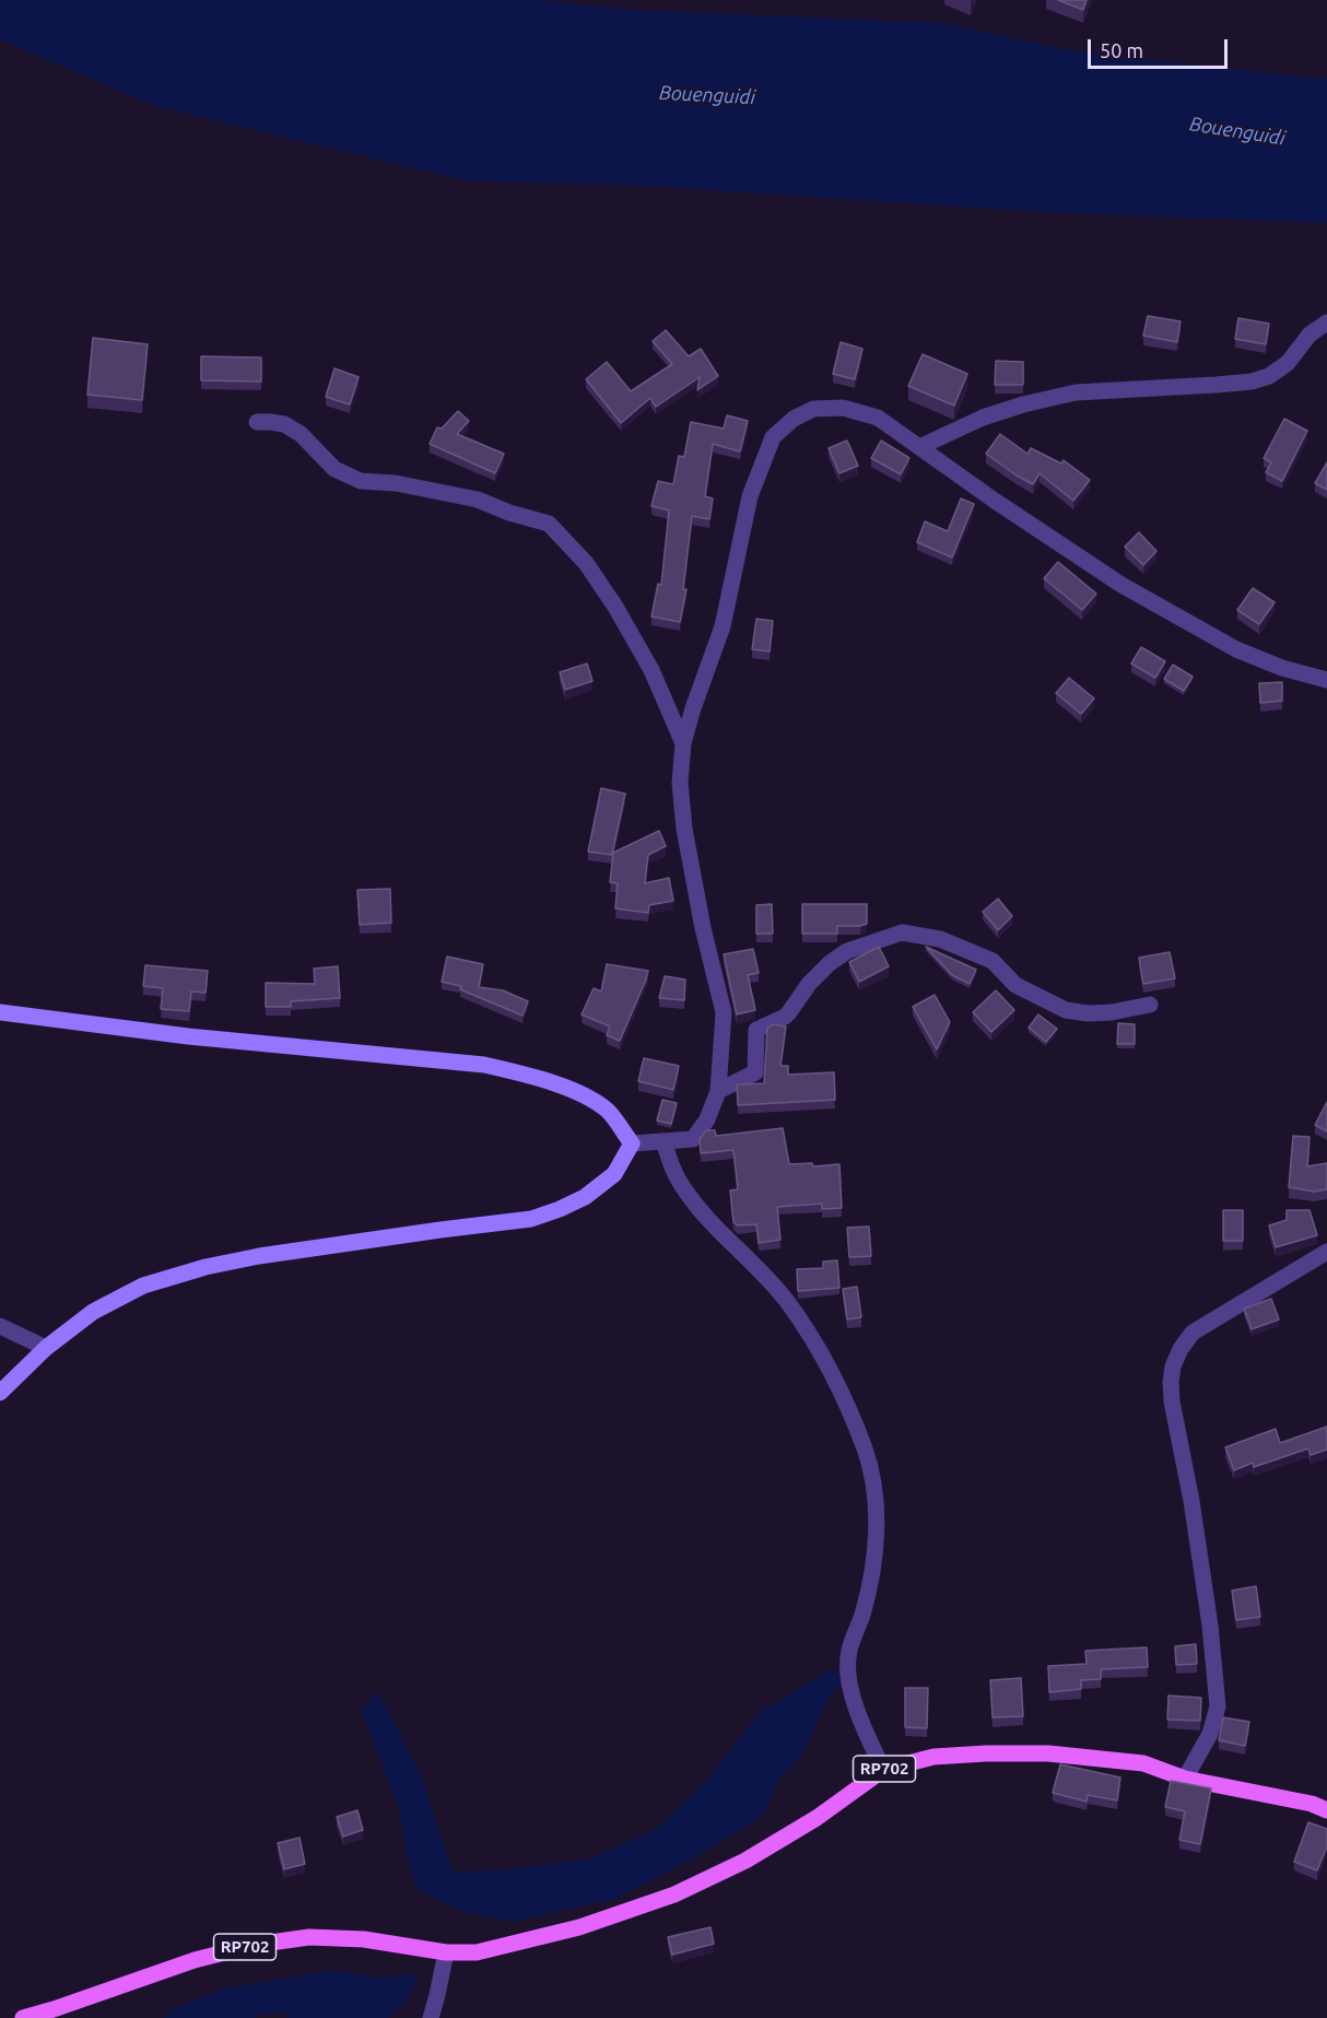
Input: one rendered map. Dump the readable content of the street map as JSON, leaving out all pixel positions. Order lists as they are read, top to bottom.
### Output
{
  "streets": {
    "main road": ["RP702"]
  },
  "water": ["Bouenguidi"],
  "scale_bar": "50 m"
}
